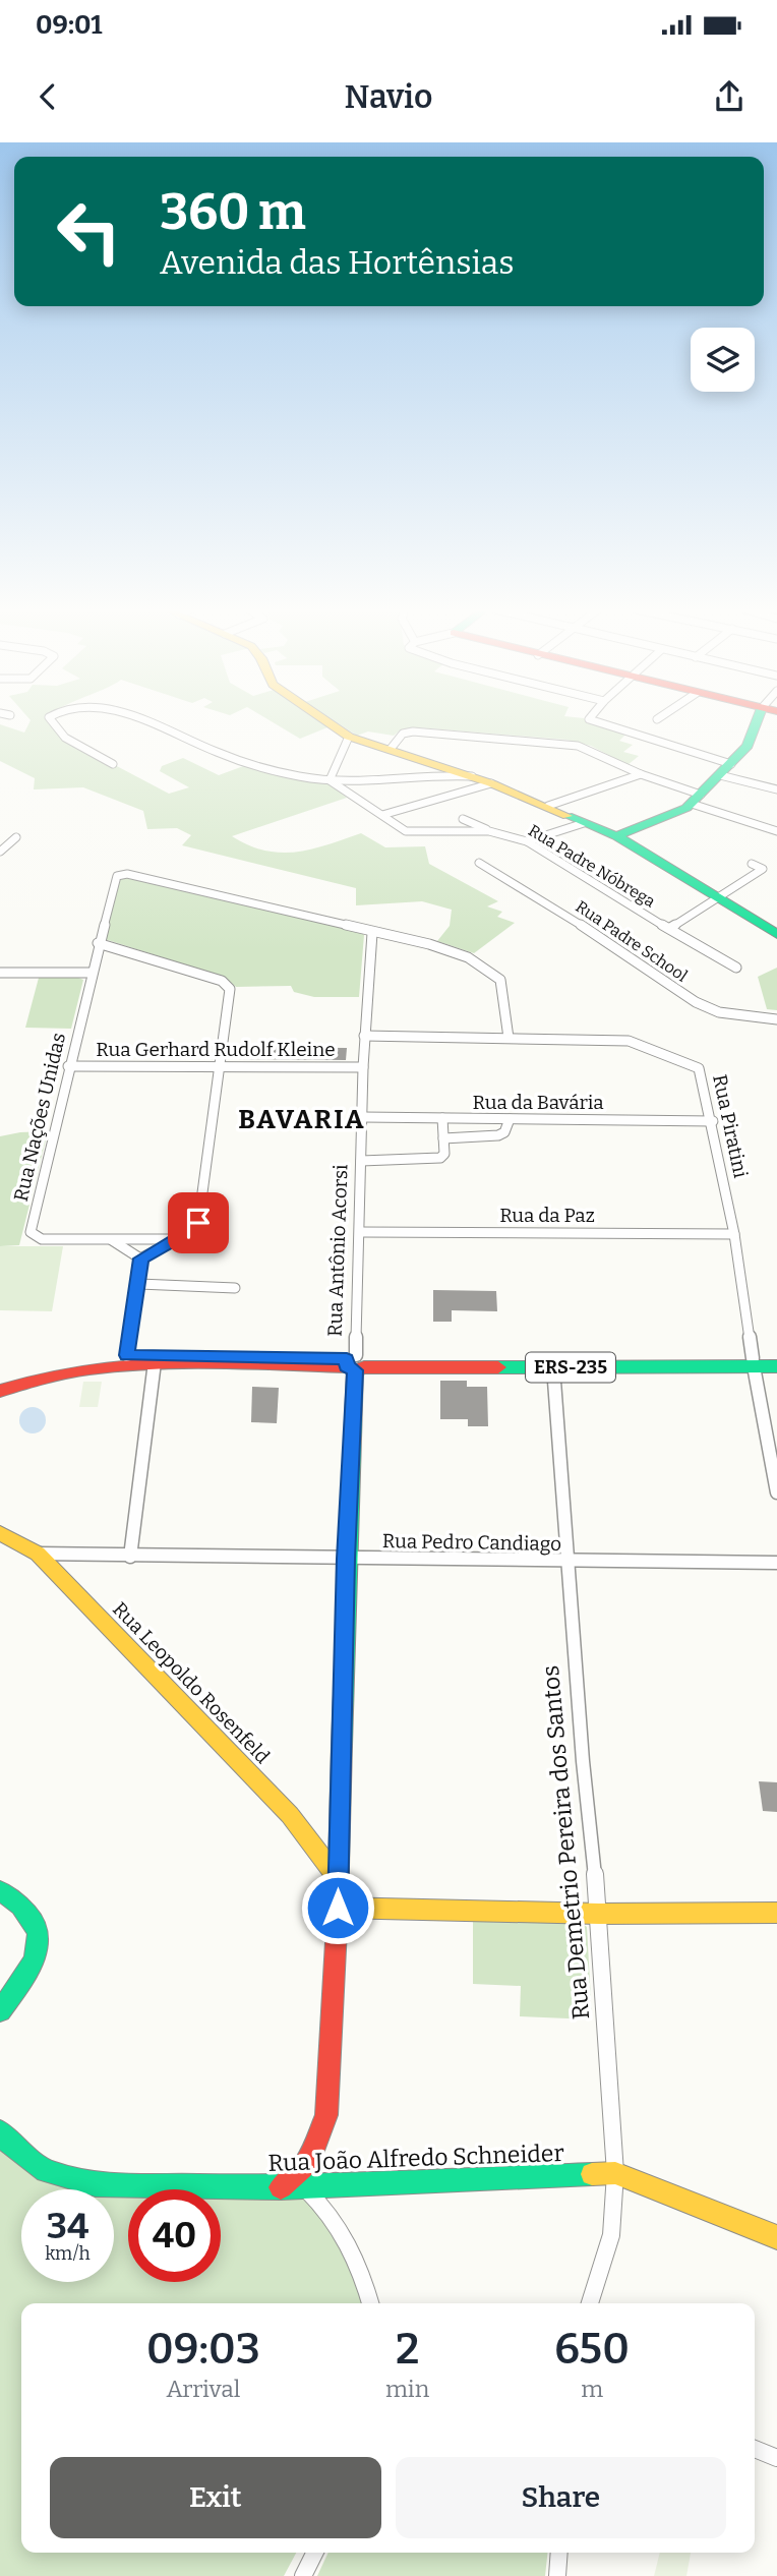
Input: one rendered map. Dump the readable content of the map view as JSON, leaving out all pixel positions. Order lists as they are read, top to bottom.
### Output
{
  "streets": {
    "street": [
      "Rua Padre Nóbrega",
      "Rua Padre School",
      "Rua Gerhard Rudolf Kleine",
      "Rua da Bavária",
      "Rua Nações Unidas",
      "Rua Piratini",
      "Rua da Paz",
      "Rua Antônio Acorsi",
      "ERS-235",
      "Rua Pedro Candiago",
      "Rua Leopoldo Rosenfeld",
      "Rua Demetrio Pereira dos Santos",
      "Rua João Alfredo Schneider"
    ]
  },
  "crossings": [
    ["Rua Gerhard Rudolf Kleine", "Rua Nações Unidas"],
    ["Rua Gerhard Rudolf Kleine", "Rua Antônio Acorsi"],
    ["Rua da Bavária", "Rua Piratini"],
    ["Rua da Bavária", "Rua Antônio Acorsi"],
    ["Rua Nações Unidas", "Rua Antônio Acorsi"],
    ["Rua Piratini", "Rua da Paz"],
    ["Rua Piratini", "Rua Antônio Acorsi"],
    ["Rua Piratini", "ERS-235"],
    ["Rua da Paz", "Rua Antônio Acorsi"],
    ["Rua Antônio Acorsi", "ERS-235"],
    ["Rua Antônio Acorsi", "Rua Pedro Candiago"],
    ["Rua Antônio Acorsi", "Rua Leopoldo Rosenfeld"],
    ["Rua Antônio Acorsi", "Rua João Alfredo Schneider"],
    ["ERS-235", "Rua Demetrio Pereira dos Santos"],
    ["Rua Pedro Candiago", "Rua Leopoldo Rosenfeld"],
    ["Rua Pedro Candiago", "Rua Demetrio Pereira dos Santos"],
    ["Rua Demetrio Pereira dos Santos", "Rua João Alfredo Schneider"]
  ],
  "districts": ["BAVARIA"],
  "page": {
    "status": "09:01",
    "header": "Navio",
    "turn": ["360 m", "Avenida das Hortênsias"],
    "speed": "34 km/h",
    "limit": "40",
    "eta": [
      "09:03",
      "Arrival",
      "2",
      "min",
      "650",
      "m"
    ],
    "buttons": ["Exit", "Share"]
  }
}
